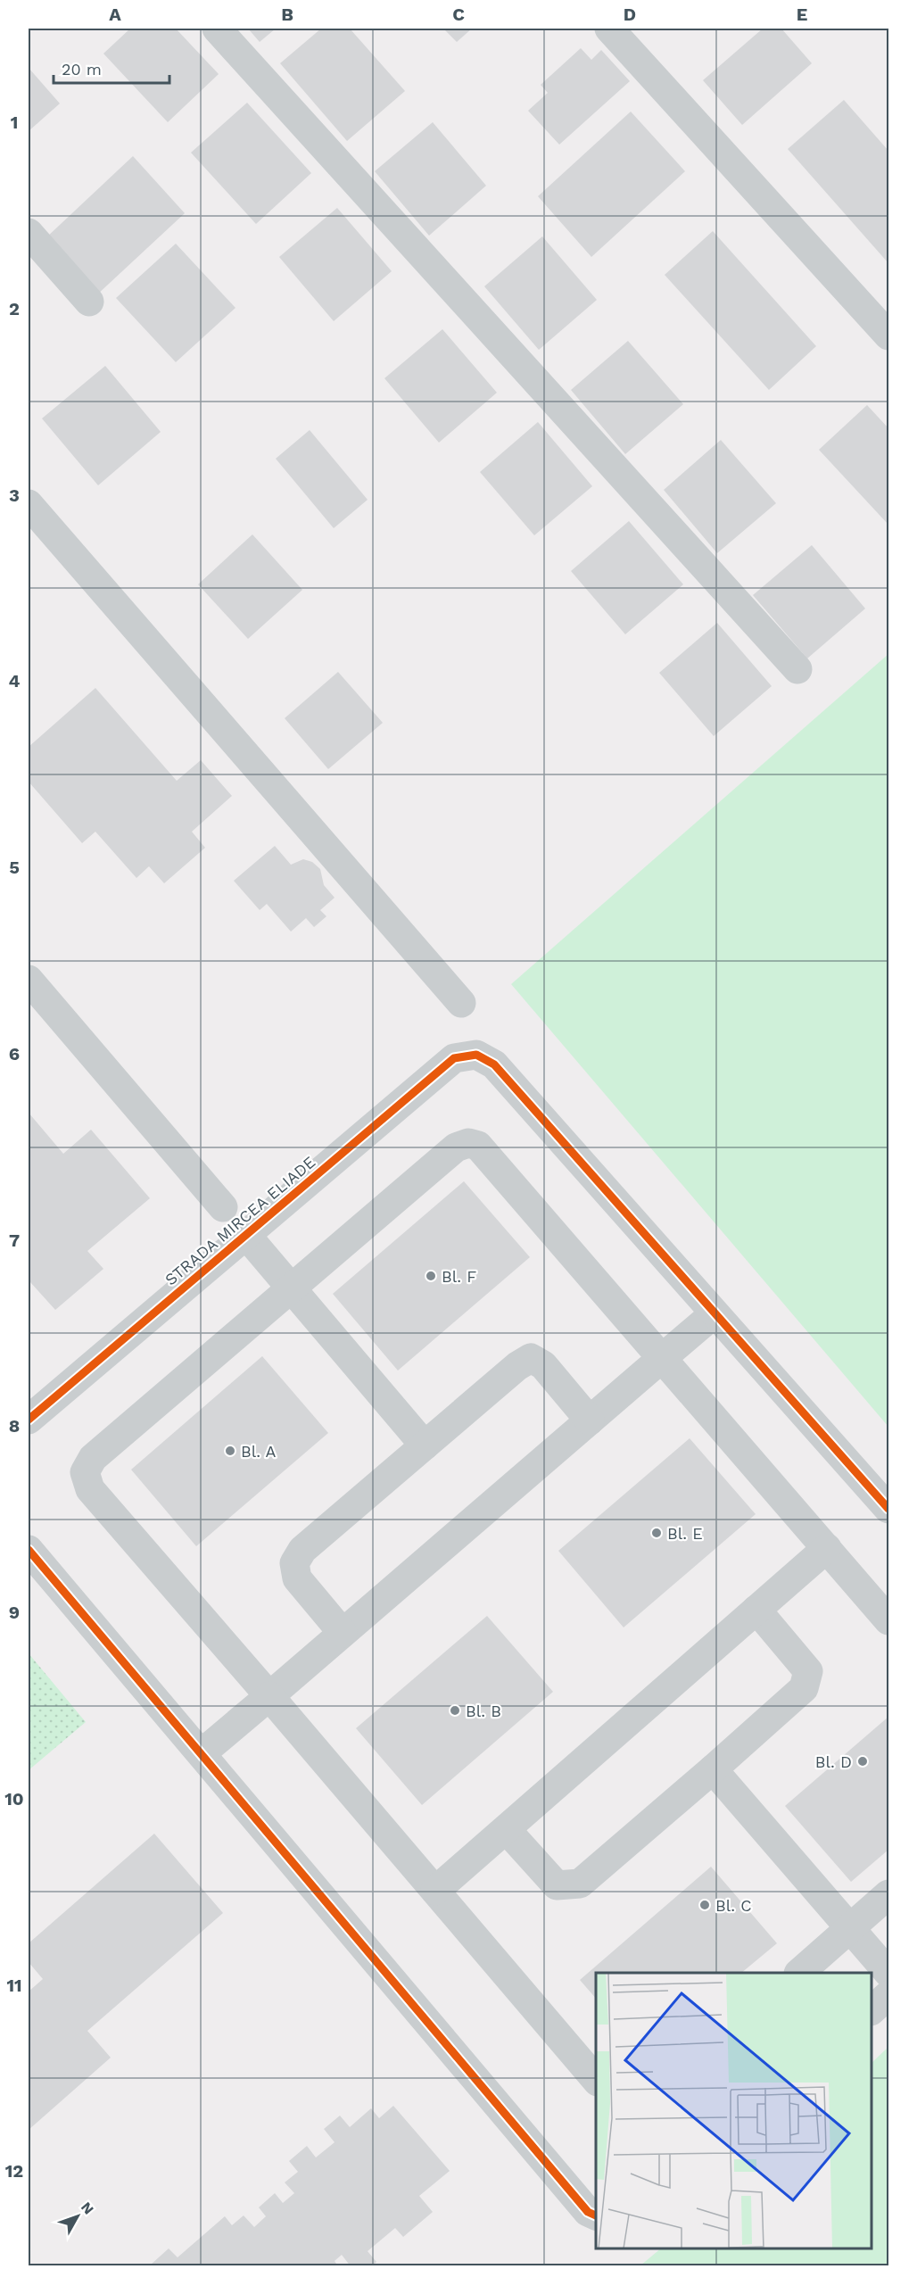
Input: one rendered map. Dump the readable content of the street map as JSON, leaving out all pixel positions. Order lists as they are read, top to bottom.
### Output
{
  "streets": {
    "street": ["STRADA MIRCEA ELIADE"]
  },
  "places": [
    "Bl. F",
    "Bl. A",
    "Bl. E",
    "Bl. B",
    "Bl. D",
    "Bl. C"
  ],
  "scale_bar": "20 m",
  "north": "top right",
  "grid": {
    "columns": [
      "A",
      "B",
      "C",
      "D",
      "E"
    ],
    "rows": [
      "1",
      "2",
      "3",
      "4",
      "5",
      "6",
      "7",
      "8",
      "9",
      "10",
      "11",
      "12"
    ]
  }
}
